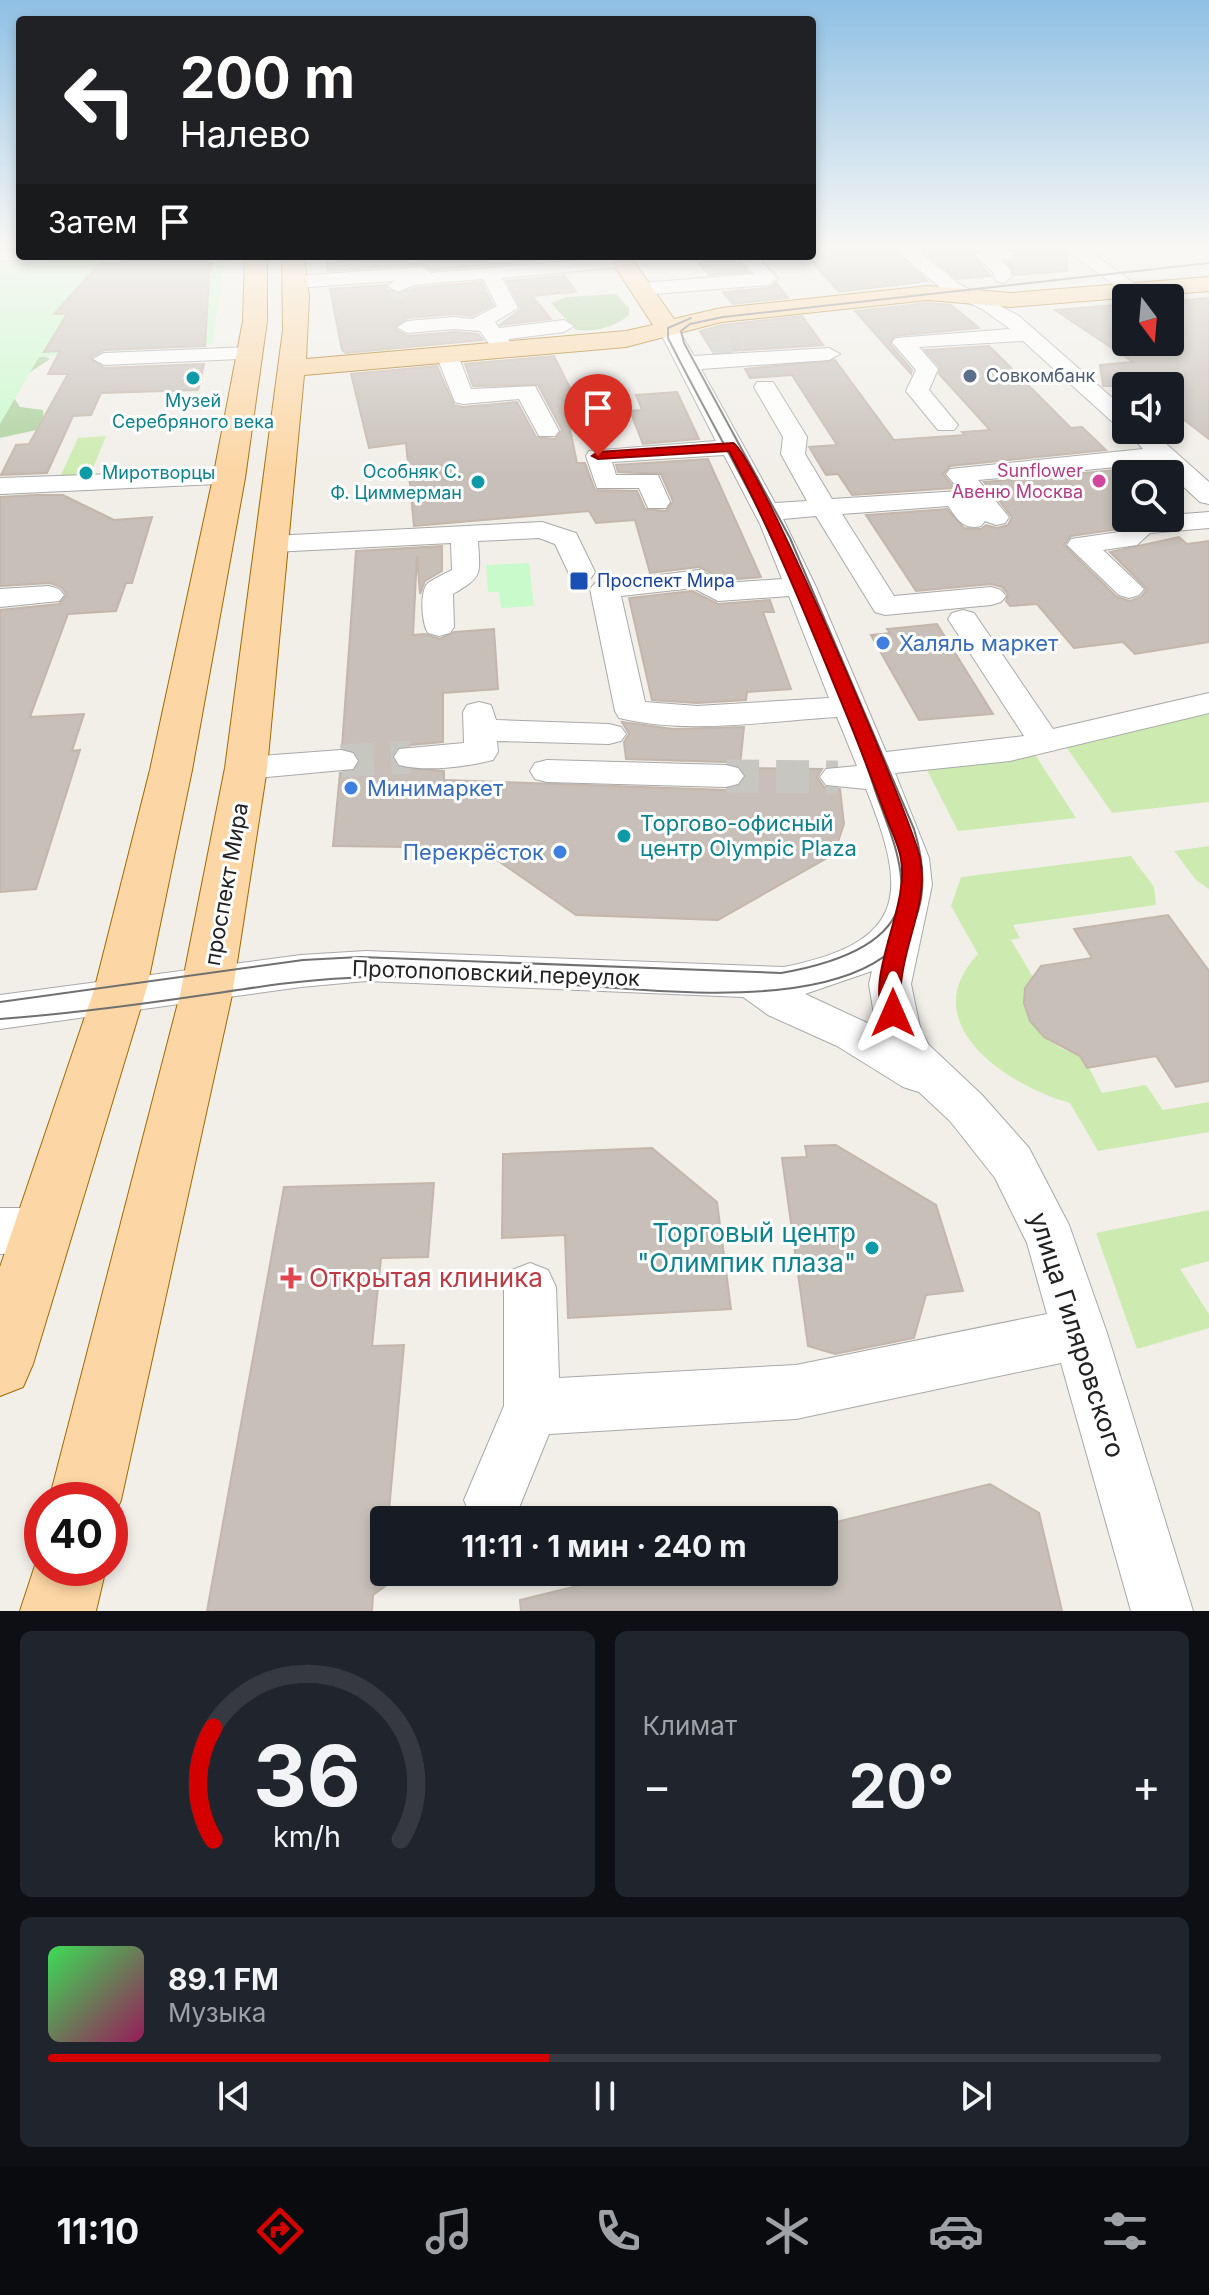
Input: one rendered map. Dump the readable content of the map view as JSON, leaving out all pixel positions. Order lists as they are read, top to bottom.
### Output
{
  "streets": {
    "main road": ["проспект Мира"],
    "street": ["Протопоповский переулок", "улица Гиляровского"]
  },
  "crossings": [
    ["проспект Мира", "Протопоповский переулок"],
    ["Протопоповский переулок", "улица Гиляровского"]
  ],
  "places": {
    "other": [
      "Совкомбанк",
      "Музей Серебряного века",
      "Миротворцы",
      "Sunflower Авеню Москва",
      "Особняк С. Ф. Циммерман",
      "Халяль маркет",
      "Минимаркет",
      "Торгово-офисный центр Olympic Plaza",
      "Перекрёсток",
      "Торговый центр \"Олимпик плаза\""
    ],
    "transit": ["Проспект Мира"],
    "health": ["Открытая клиника"]
  },
  "north": "bottom",
  "page": {
    "turn": ["200 m", "Налево"],
    "then": "Затем",
    "limit": "40",
    "trip": "11:11 · 1 мин · 240 m",
    "tile": "Климат",
    "heat": ["−", "20°", "+"],
    "song": ["89.1 FM", "Музыка"],
    "tabs": "11:10",
    "gauge": ["36", "km/h"]
  }
}
